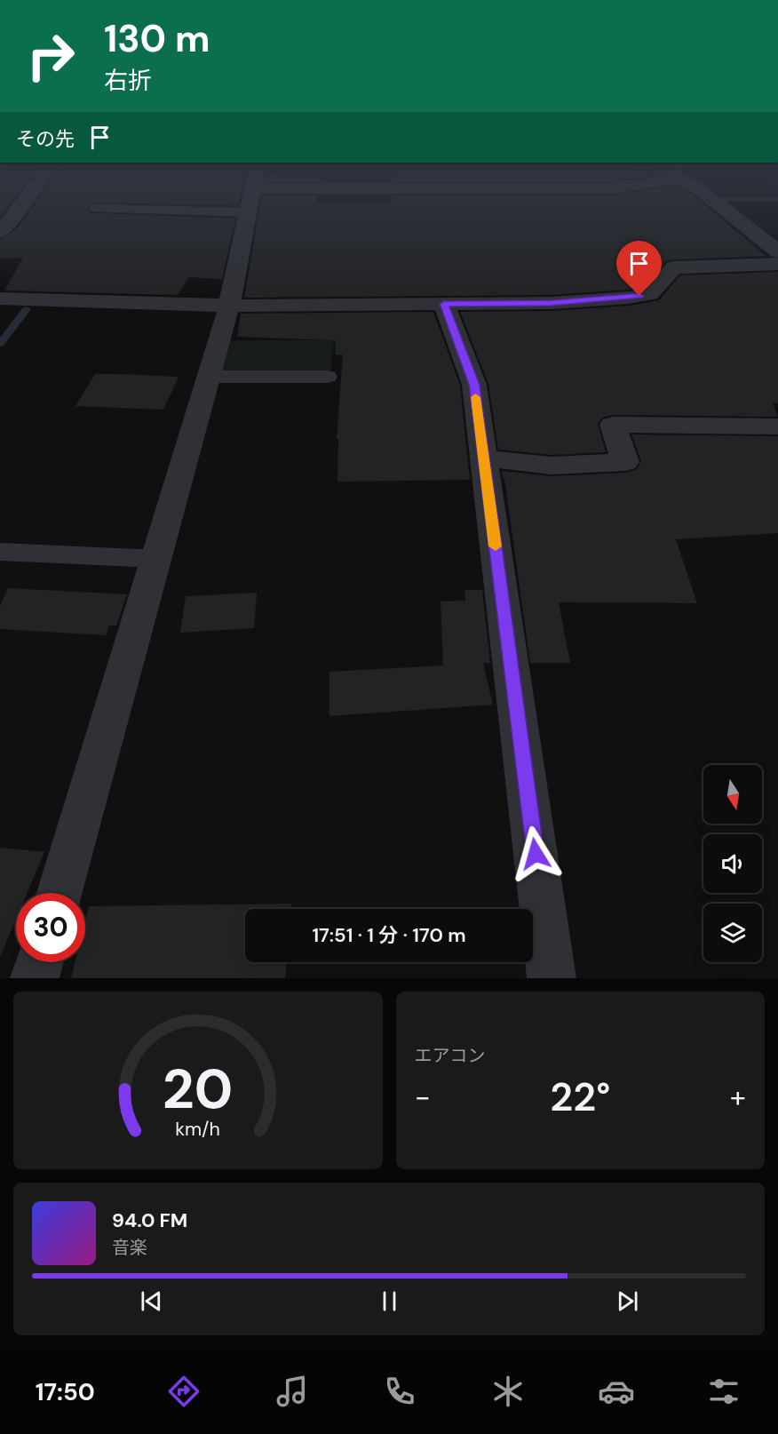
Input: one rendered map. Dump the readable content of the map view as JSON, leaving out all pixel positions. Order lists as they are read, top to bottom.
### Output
{
  "north": "bottom",
  "page": {
    "turn": ["130 m", "右折"],
    "then": "その先",
    "limit": "30",
    "trip": "17:51 · 1 分 · 170 m",
    "tile": "エアコン",
    "heat": ["−", "22°", "+"],
    "song": ["94.0 FM", "音楽"],
    "tabs": "17:50",
    "gauge": ["20", "km/h"]
  }
}
